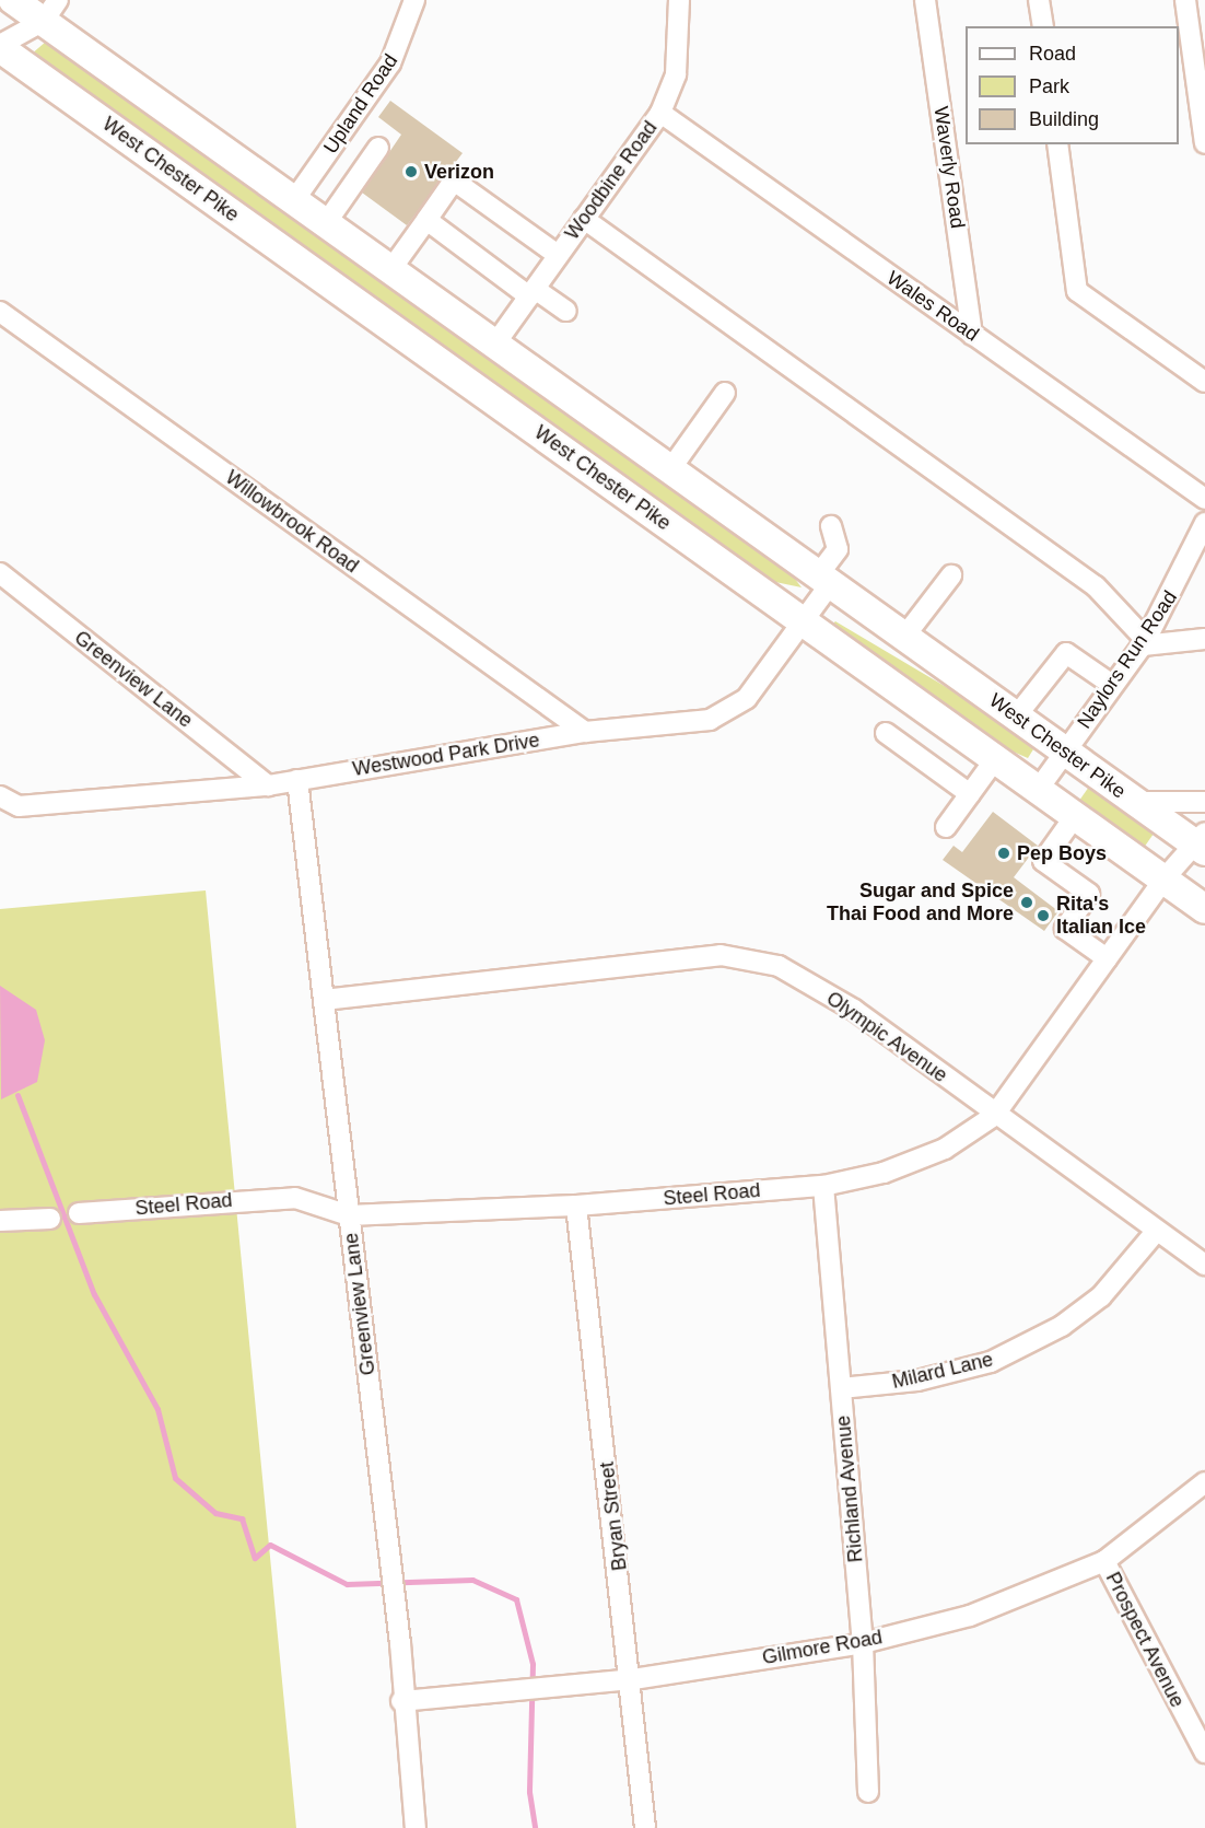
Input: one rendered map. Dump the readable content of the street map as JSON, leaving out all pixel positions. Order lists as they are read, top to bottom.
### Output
{
  "streets": {
    "highway": ["West Chester Pike"],
    "street": [
      "Upland Road",
      "Waverly Road",
      "Woodbine Road",
      "Wales Road",
      "Willowbrook Road",
      "Naylors Run Road",
      "Greenview Lane",
      "Westwood Park Drive",
      "Olympic Avenue",
      "Steel Road",
      "Milard Lane",
      "Richland Avenue",
      "Bryan Street",
      "Prospect Avenue",
      "Gilmore Road"
    ]
  },
  "crossings": [
    ["Upland Road", "West Chester Pike"],
    ["Waverly Road", "Wales Road"],
    ["West Chester Pike", "Woodbine Road"],
    ["West Chester Pike", "Naylors Run Road"],
    ["West Chester Pike", "Westwood Park Drive"],
    ["West Chester Pike", "Steel Road"],
    ["Woodbine Road", "Wales Road"],
    ["Willowbrook Road", "Westwood Park Drive"],
    ["Greenview Lane", "Westwood Park Drive"],
    ["Greenview Lane", "Olympic Avenue"],
    ["Greenview Lane", "Steel Road"],
    ["Greenview Lane", "Gilmore Road"],
    ["Olympic Avenue", "Steel Road"],
    ["Olympic Avenue", "Milard Lane"],
    ["Steel Road", "Richland Avenue"],
    ["Steel Road", "Bryan Street"],
    ["Milard Lane", "Richland Avenue"],
    ["Richland Avenue", "Gilmore Road"],
    ["Bryan Street", "Gilmore Road"],
    ["Prospect Avenue", "Gilmore Road"]
  ],
  "places": [
    "Verizon",
    "Pep Boys",
    "Sugar and Spice Thai Food and More",
    "Rita's Italian Ice"
  ],
  "legend": ["Road", "Park", "Building"]
}
